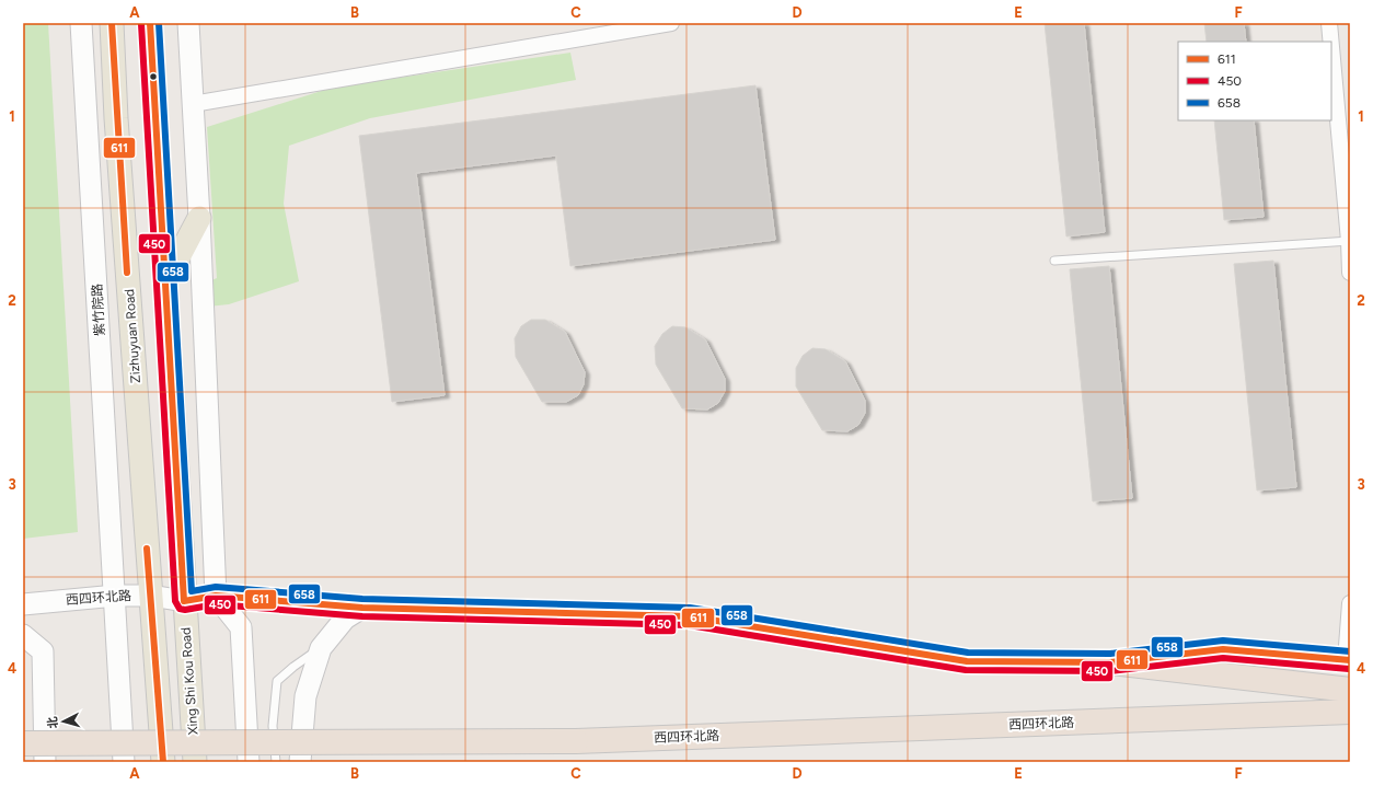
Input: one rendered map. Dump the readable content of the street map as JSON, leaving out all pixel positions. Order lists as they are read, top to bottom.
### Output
{
  "streets": {
    "highway": ["西四环北路"],
    "main road": ["Zizhuyuan Road", "Xing Shi Kou Road"],
    "street": ["紫竹院路"]
  },
  "crossings": [
    ["紫竹院路", "西四环北路"],
    ["Zizhuyuan Road", "西四环北路"],
    ["西四环北路", "Xing Shi Kou Road"]
  ],
  "lines": ["transit line 611", "transit line 658", "transit line 450"],
  "legend": ["611", "450", "658"],
  "north": "left",
  "grid": {
    "columns": [
      "A",
      "B",
      "C",
      "D",
      "E",
      "F"
    ],
    "rows": [
      "1",
      "2",
      "3",
      "4"
    ]
  }
}
